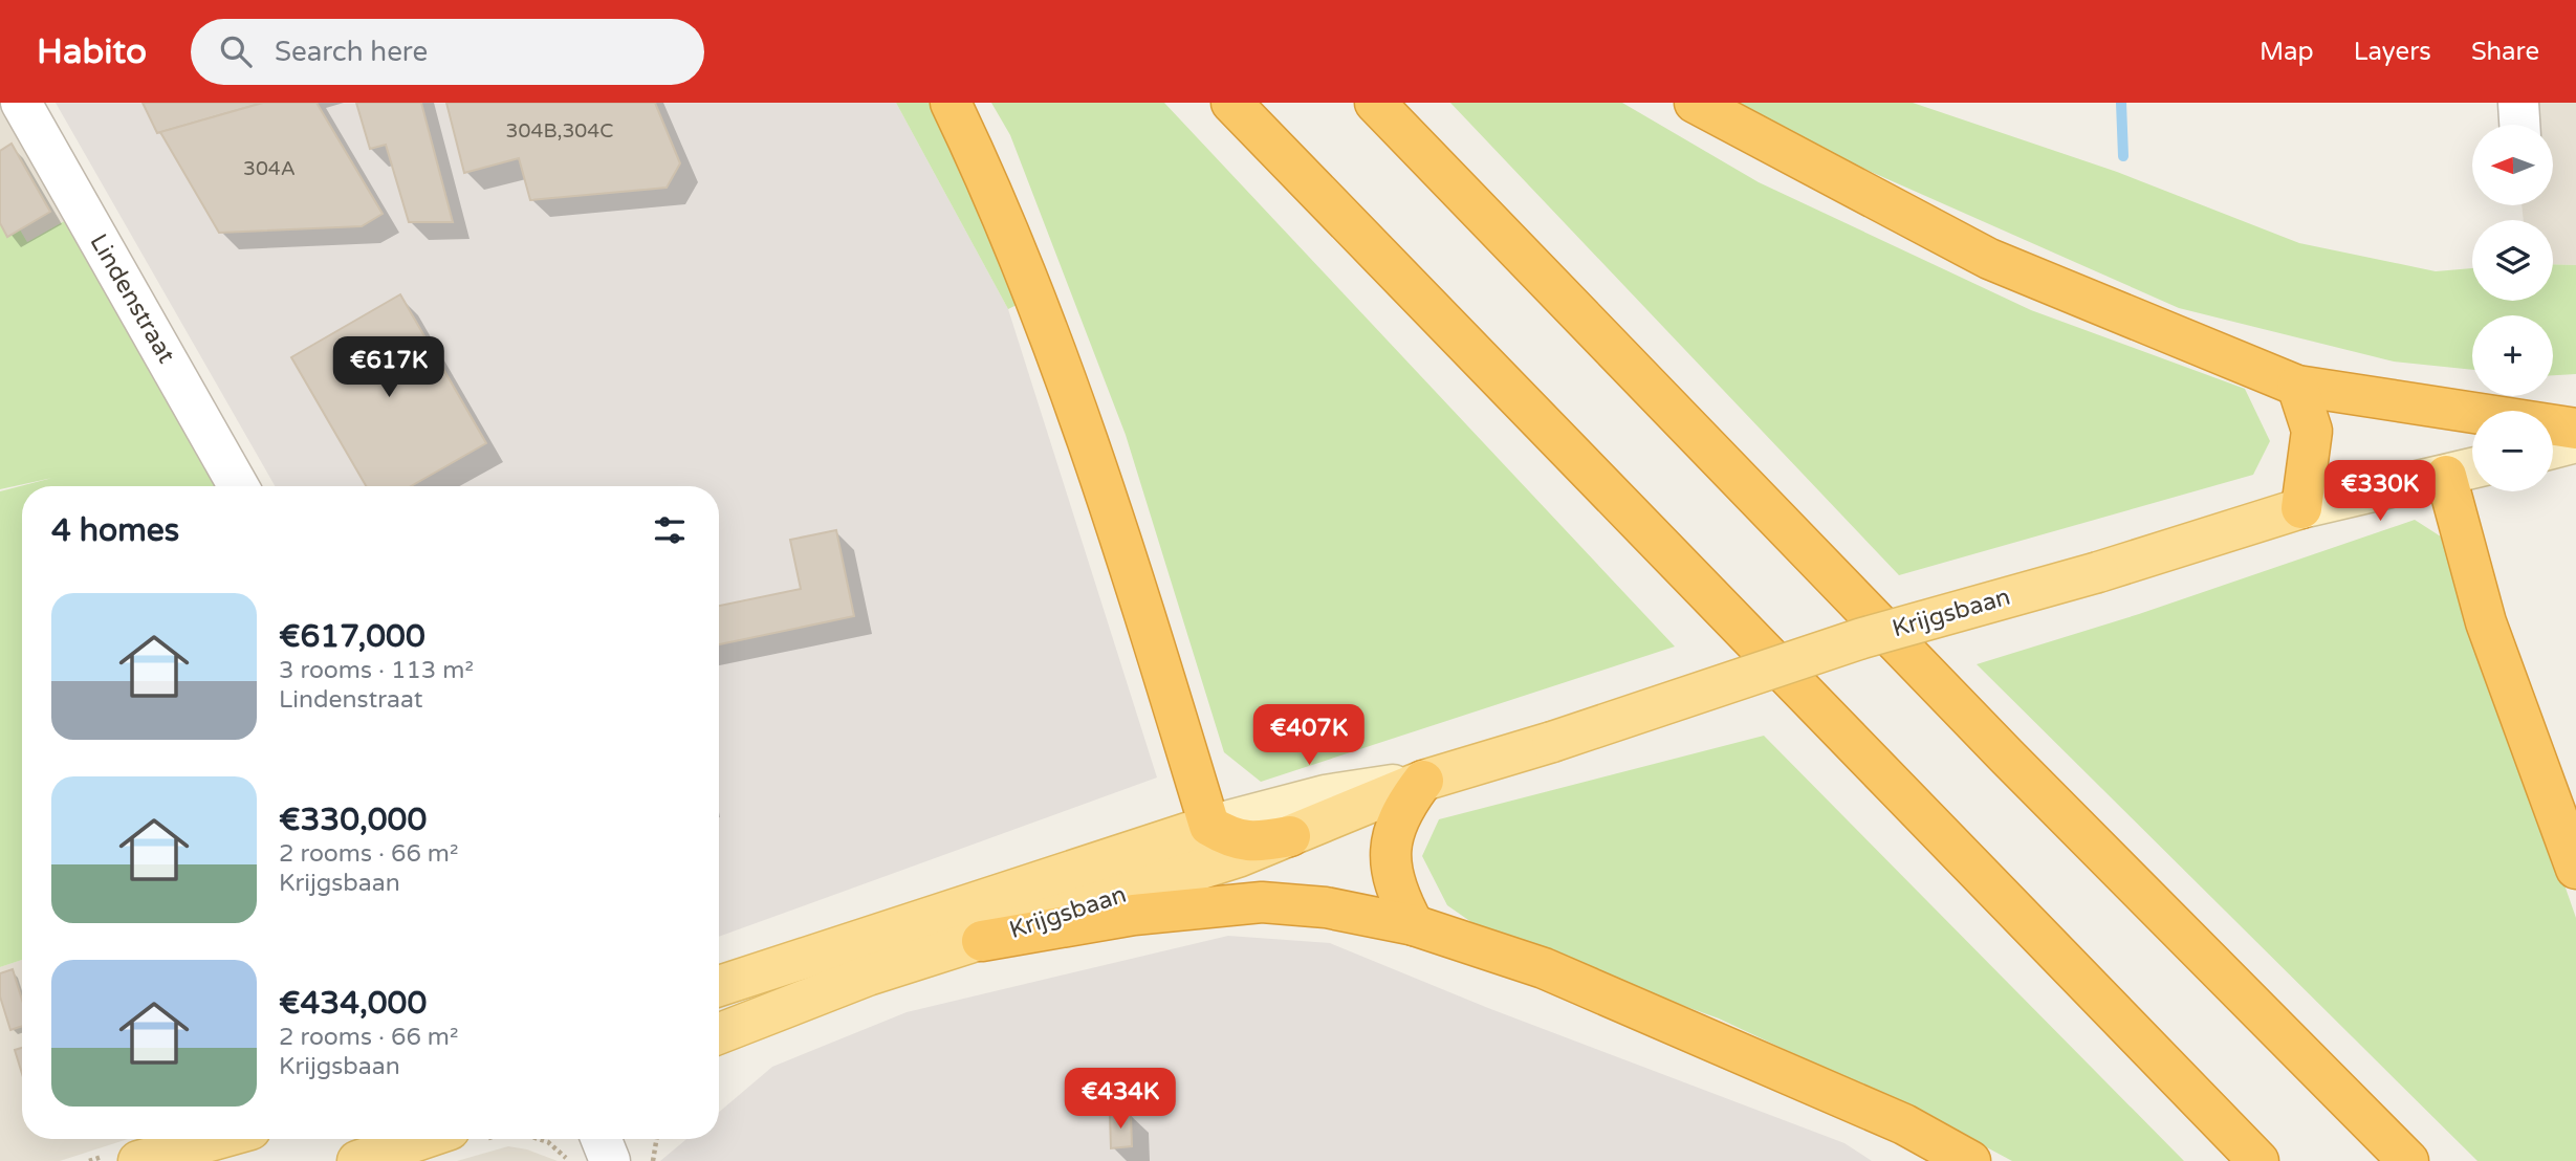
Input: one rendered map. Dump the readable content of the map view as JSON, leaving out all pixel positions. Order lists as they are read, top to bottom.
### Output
{
  "streets": {
    "main road": ["Krijgsbaan"],
    "street": ["Lindenstraat"]
  },
  "house_numbers": ["304B,304C", "304A"],
  "north": "left",
  "page": {
    "header": "Habito",
    "search": "Search here",
    "nav": ["Map", "Layers", "Share"],
    "map_buttons": ["+", "−"],
    "price": [
      "€617K",
      "€330K",
      "€407K",
      "€434K"
    ],
    "heading": "4 homes",
    "list": [
      {
        "name": "€617,000",
        "note": "3 rooms · 113 m² · Lindenstraat"
      },
      {
        "name": "€330,000",
        "note": "2 rooms · 66 m² · Krijgsbaan"
      },
      {
        "name": "€434,000",
        "note": "2 rooms · 66 m² · Krijgsbaan"
      }
    ]
  }
}
